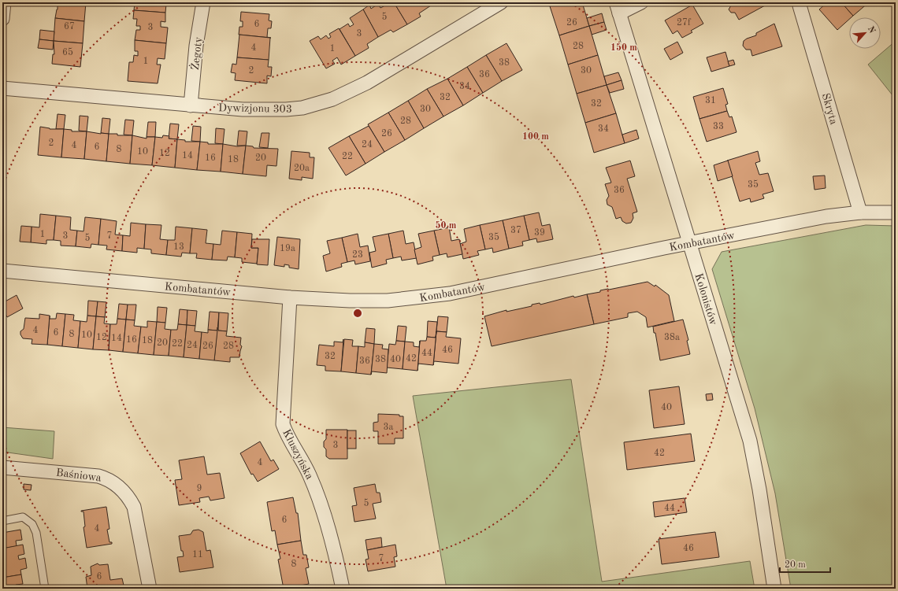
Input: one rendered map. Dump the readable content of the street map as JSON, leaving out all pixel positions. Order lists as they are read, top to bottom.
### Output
{
  "streets": {
    "street": [
      "Żegoty",
      "Dywizjonu 303",
      "Skryta",
      "Kombatantów",
      "Kolonistów",
      "Kłuszyńska",
      "Baśniowa"
    ]
  },
  "crossings": [
    ["Żegoty", "Dywizjonu 303"],
    ["Skryta", "Kombatantów"],
    ["Kombatantów", "Kolonistów"],
    ["Kombatantów", "Kłuszyńska"]
  ],
  "house_numbers": [
    "5",
    "26",
    "27f",
    "6",
    "67",
    "3",
    "3",
    "28",
    "4",
    "1",
    "65",
    "1",
    "38",
    "2",
    "30",
    "36",
    "34",
    "32",
    "31",
    "32",
    "30",
    "28",
    "33",
    "34",
    "26",
    "2",
    "24",
    "4",
    "6",
    "8",
    "10",
    "12",
    "14",
    "22",
    "16",
    "20",
    "18",
    "20a",
    "35",
    "36",
    "37",
    "39",
    "1",
    "3",
    "7",
    "35",
    "5",
    "13",
    "19a",
    "23",
    "4",
    "6",
    "8",
    "10",
    "12",
    "38a",
    "14",
    "16",
    "18",
    "20",
    "22",
    "24",
    "26",
    "28",
    "46",
    "44",
    "32",
    "42",
    "38",
    "40",
    "36",
    "40",
    "3a",
    "3",
    "42",
    "4",
    "9",
    "5",
    "44",
    "6",
    "4",
    "46",
    "11",
    "7",
    "8",
    "6"
  ],
  "scale_bar": "20 m",
  "north": "top right",
  "rings": ["150 m", "100 m", "50 m"]
}
